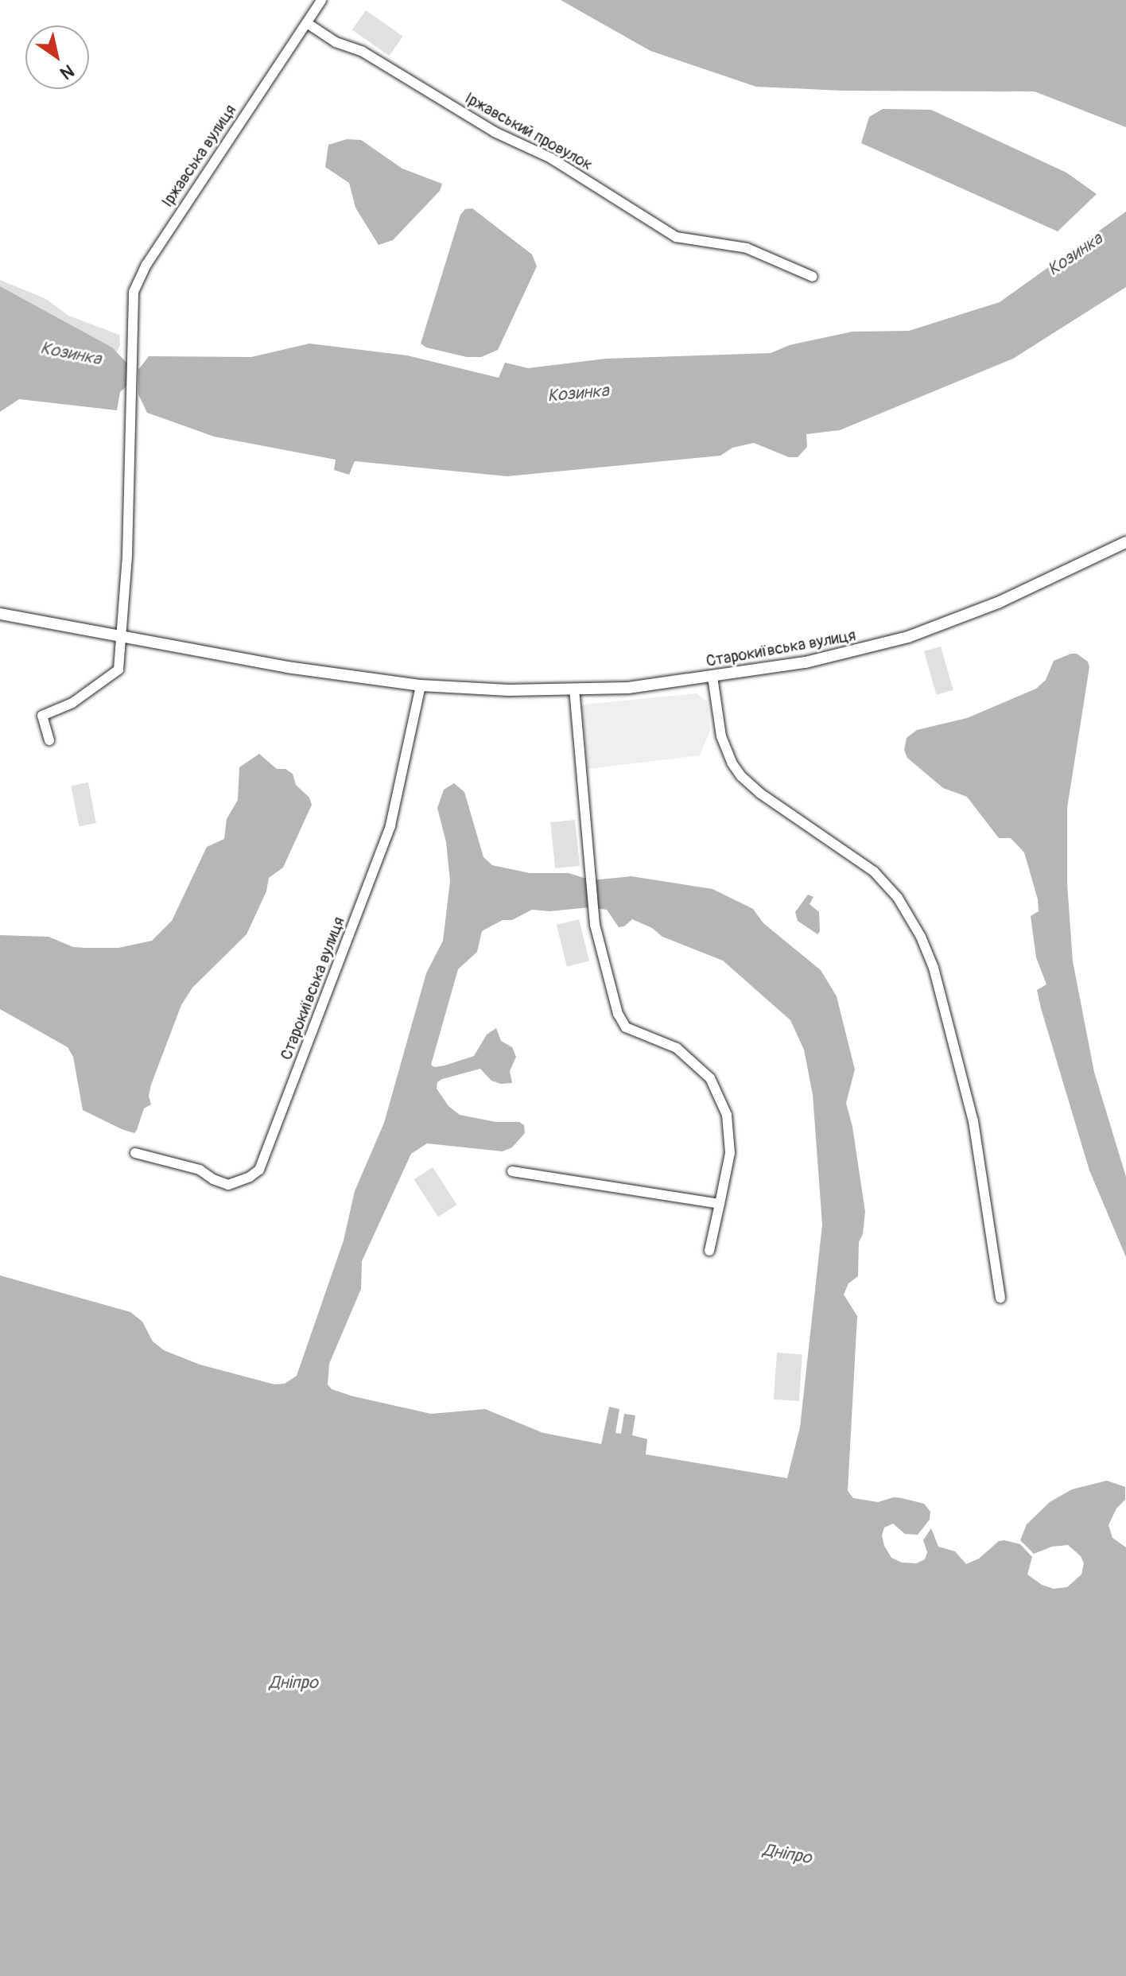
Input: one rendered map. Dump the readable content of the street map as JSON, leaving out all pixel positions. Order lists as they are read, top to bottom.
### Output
{
  "streets": {
    "street": ["Іржавський провулок", "Іржавська вулиця", "Старокиївська вулиця"]
  },
  "crossings": [
    ["Іржавський провулок", "Іржавська вулиця"],
    ["Іржавська вулиця", "Старокиївська вулиця"]
  ],
  "water": ["Козинка", "Дніпро"],
  "north": "bottom right"
}
